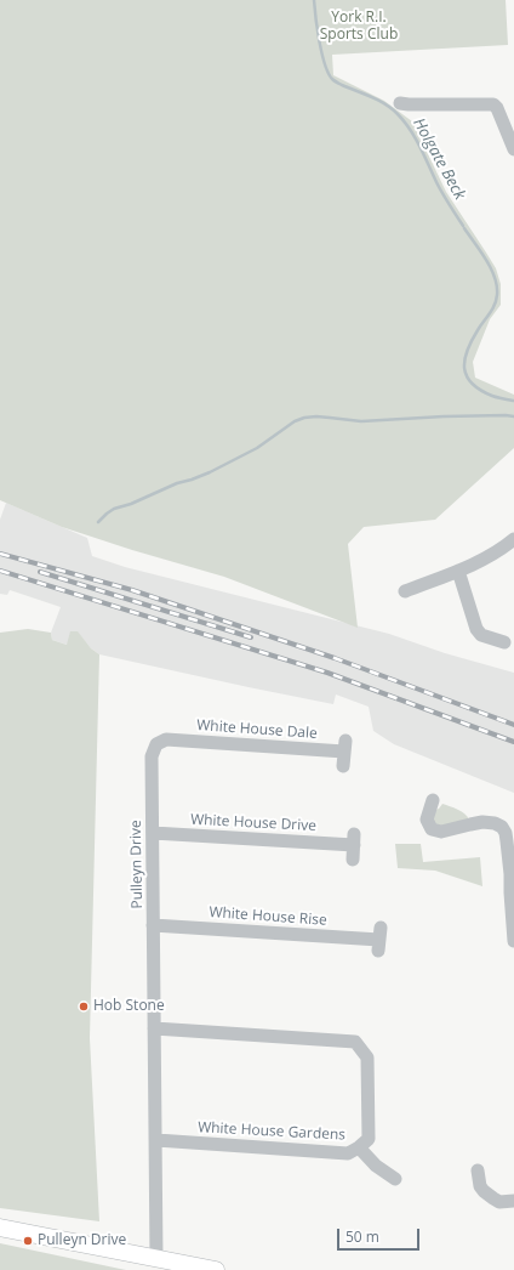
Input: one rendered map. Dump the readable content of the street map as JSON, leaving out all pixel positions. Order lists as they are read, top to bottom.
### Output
{
  "streets": {
    "street": [
      "White House Dale",
      "White House Drive",
      "Pulleyn Drive",
      "White House Rise",
      "White House Gardens"
    ]
  },
  "crossings": [
    ["White House Dale", "Pulleyn Drive"],
    ["White House Drive", "Pulleyn Drive"],
    ["Pulleyn Drive", "White House Rise"],
    ["Pulleyn Drive", "White House Gardens"]
  ],
  "water": ["Holgate Beck"],
  "parks": ["York R.I. Sports Club"],
  "places": ["Hob Stone", "Pulleyn Drive"],
  "scale_bar": "50 m"
}
